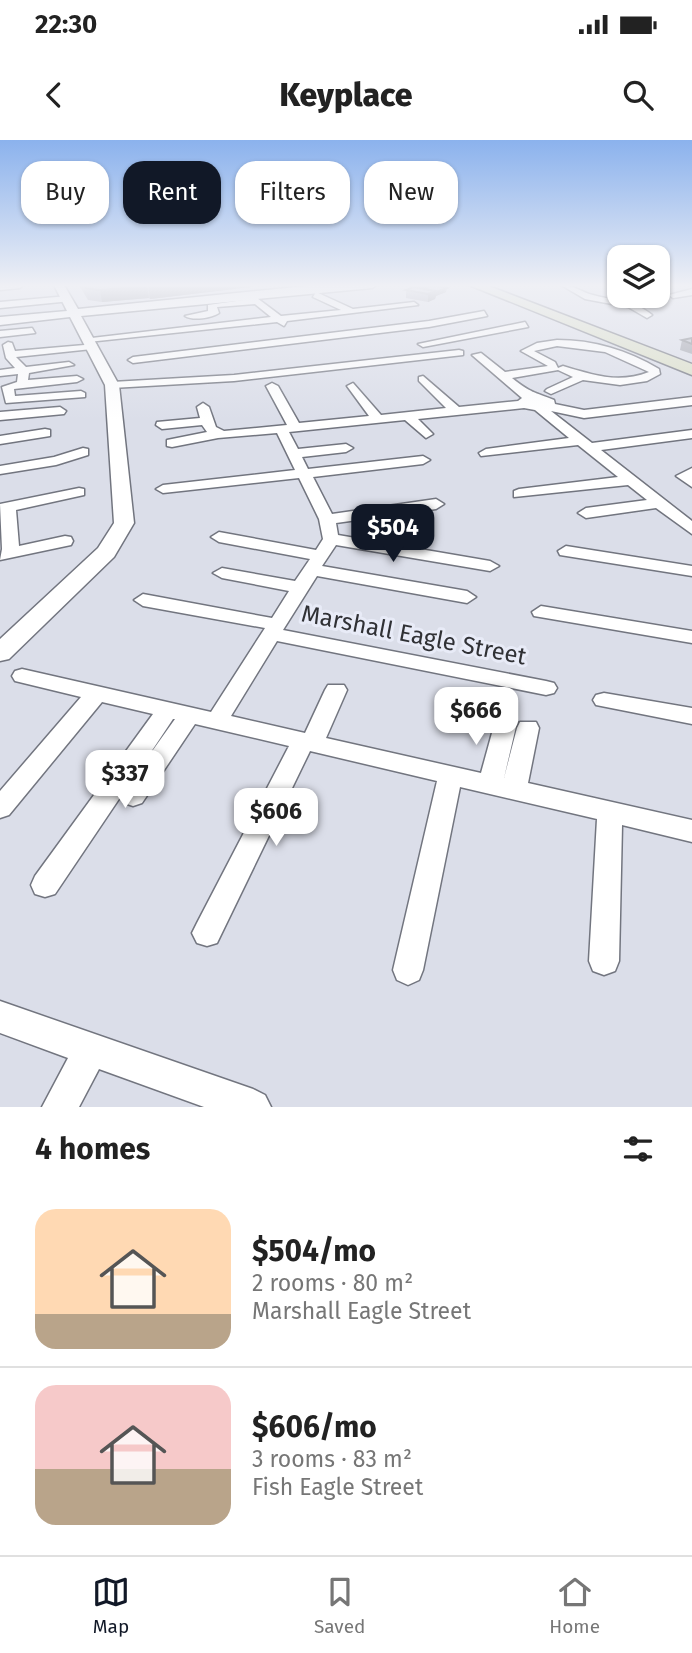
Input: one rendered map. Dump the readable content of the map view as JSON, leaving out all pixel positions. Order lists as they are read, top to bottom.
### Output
{
  "streets": {
    "street": ["Marshall Eagle Street"]
  },
  "page": {
    "status": "22:30",
    "header": "Keyplace",
    "chip": [
      "Buy",
      "Rent",
      "Filters",
      "New"
    ],
    "price": [
      "$504",
      "$666",
      "$337",
      "$606"
    ],
    "heading": "4 homes",
    "list": [
      {
        "name": "$504/mo",
        "note": "2 rooms · 80 m² · Marshall Eagle Street"
      },
      {
        "name": "$606/mo",
        "note": "3 rooms · 83 m² · Fish Eagle Street"
      }
    ],
    "tabs": ["Map", "Saved", "Home"]
  }
}
